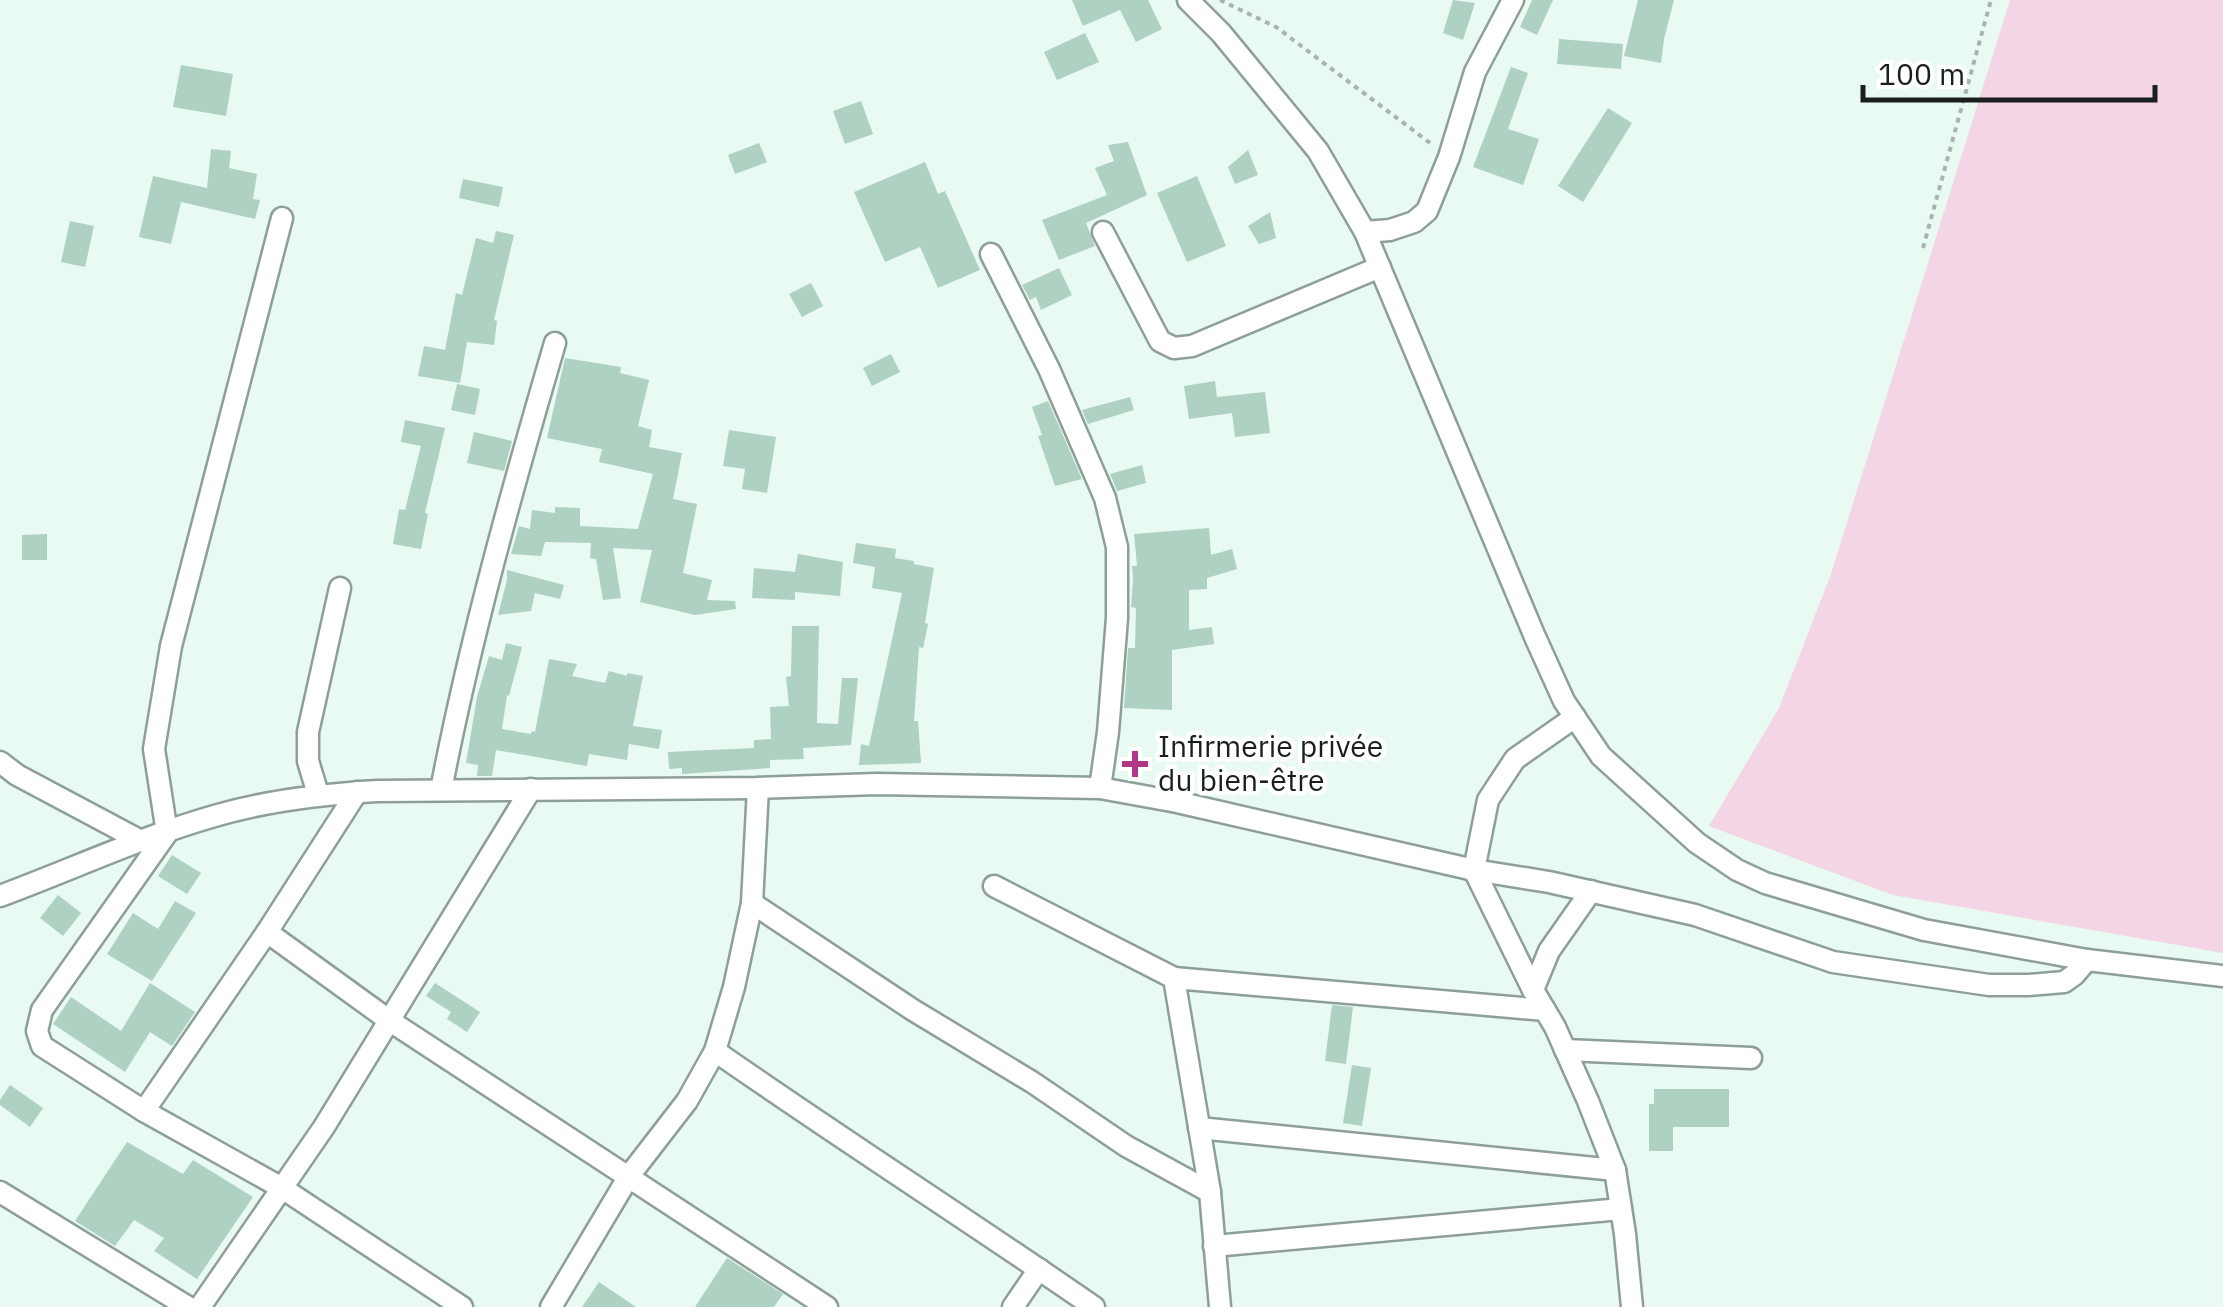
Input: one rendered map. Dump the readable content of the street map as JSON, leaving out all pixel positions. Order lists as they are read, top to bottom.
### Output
{
  "places": {
    "health": ["Infirmerie privée du bien-être"]
  },
  "scale_bar": "100 m"
}
